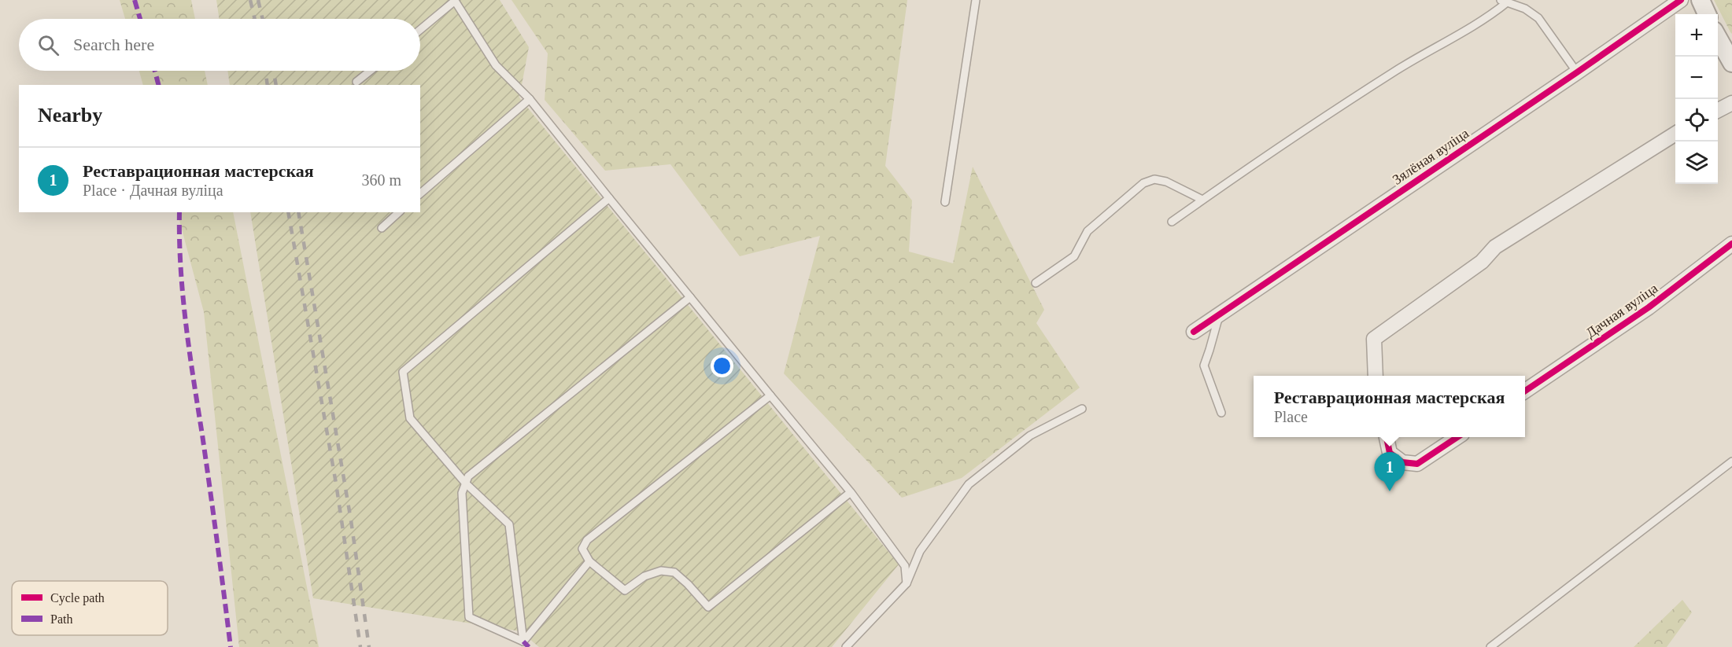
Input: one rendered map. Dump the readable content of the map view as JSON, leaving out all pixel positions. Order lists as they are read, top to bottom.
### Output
{
  "streets": {
    "street": ["Зялёная вуліца", "Дачная вуліца"]
  },
  "legend": ["Cycle path", "Path"],
  "page": {
    "map_buttons": ["+", "−"],
    "search": "Search here",
    "heading": "Nearby",
    "list": [
      {
        "mark": "1",
        "name": "Реставрационная мастерская",
        "note": "Place · Дачная вуліца",
        "value": "360 m"
      }
    ],
    "popup": ["Реставрационная мастерская", "Place"],
    "pins": "1"
  }
}
